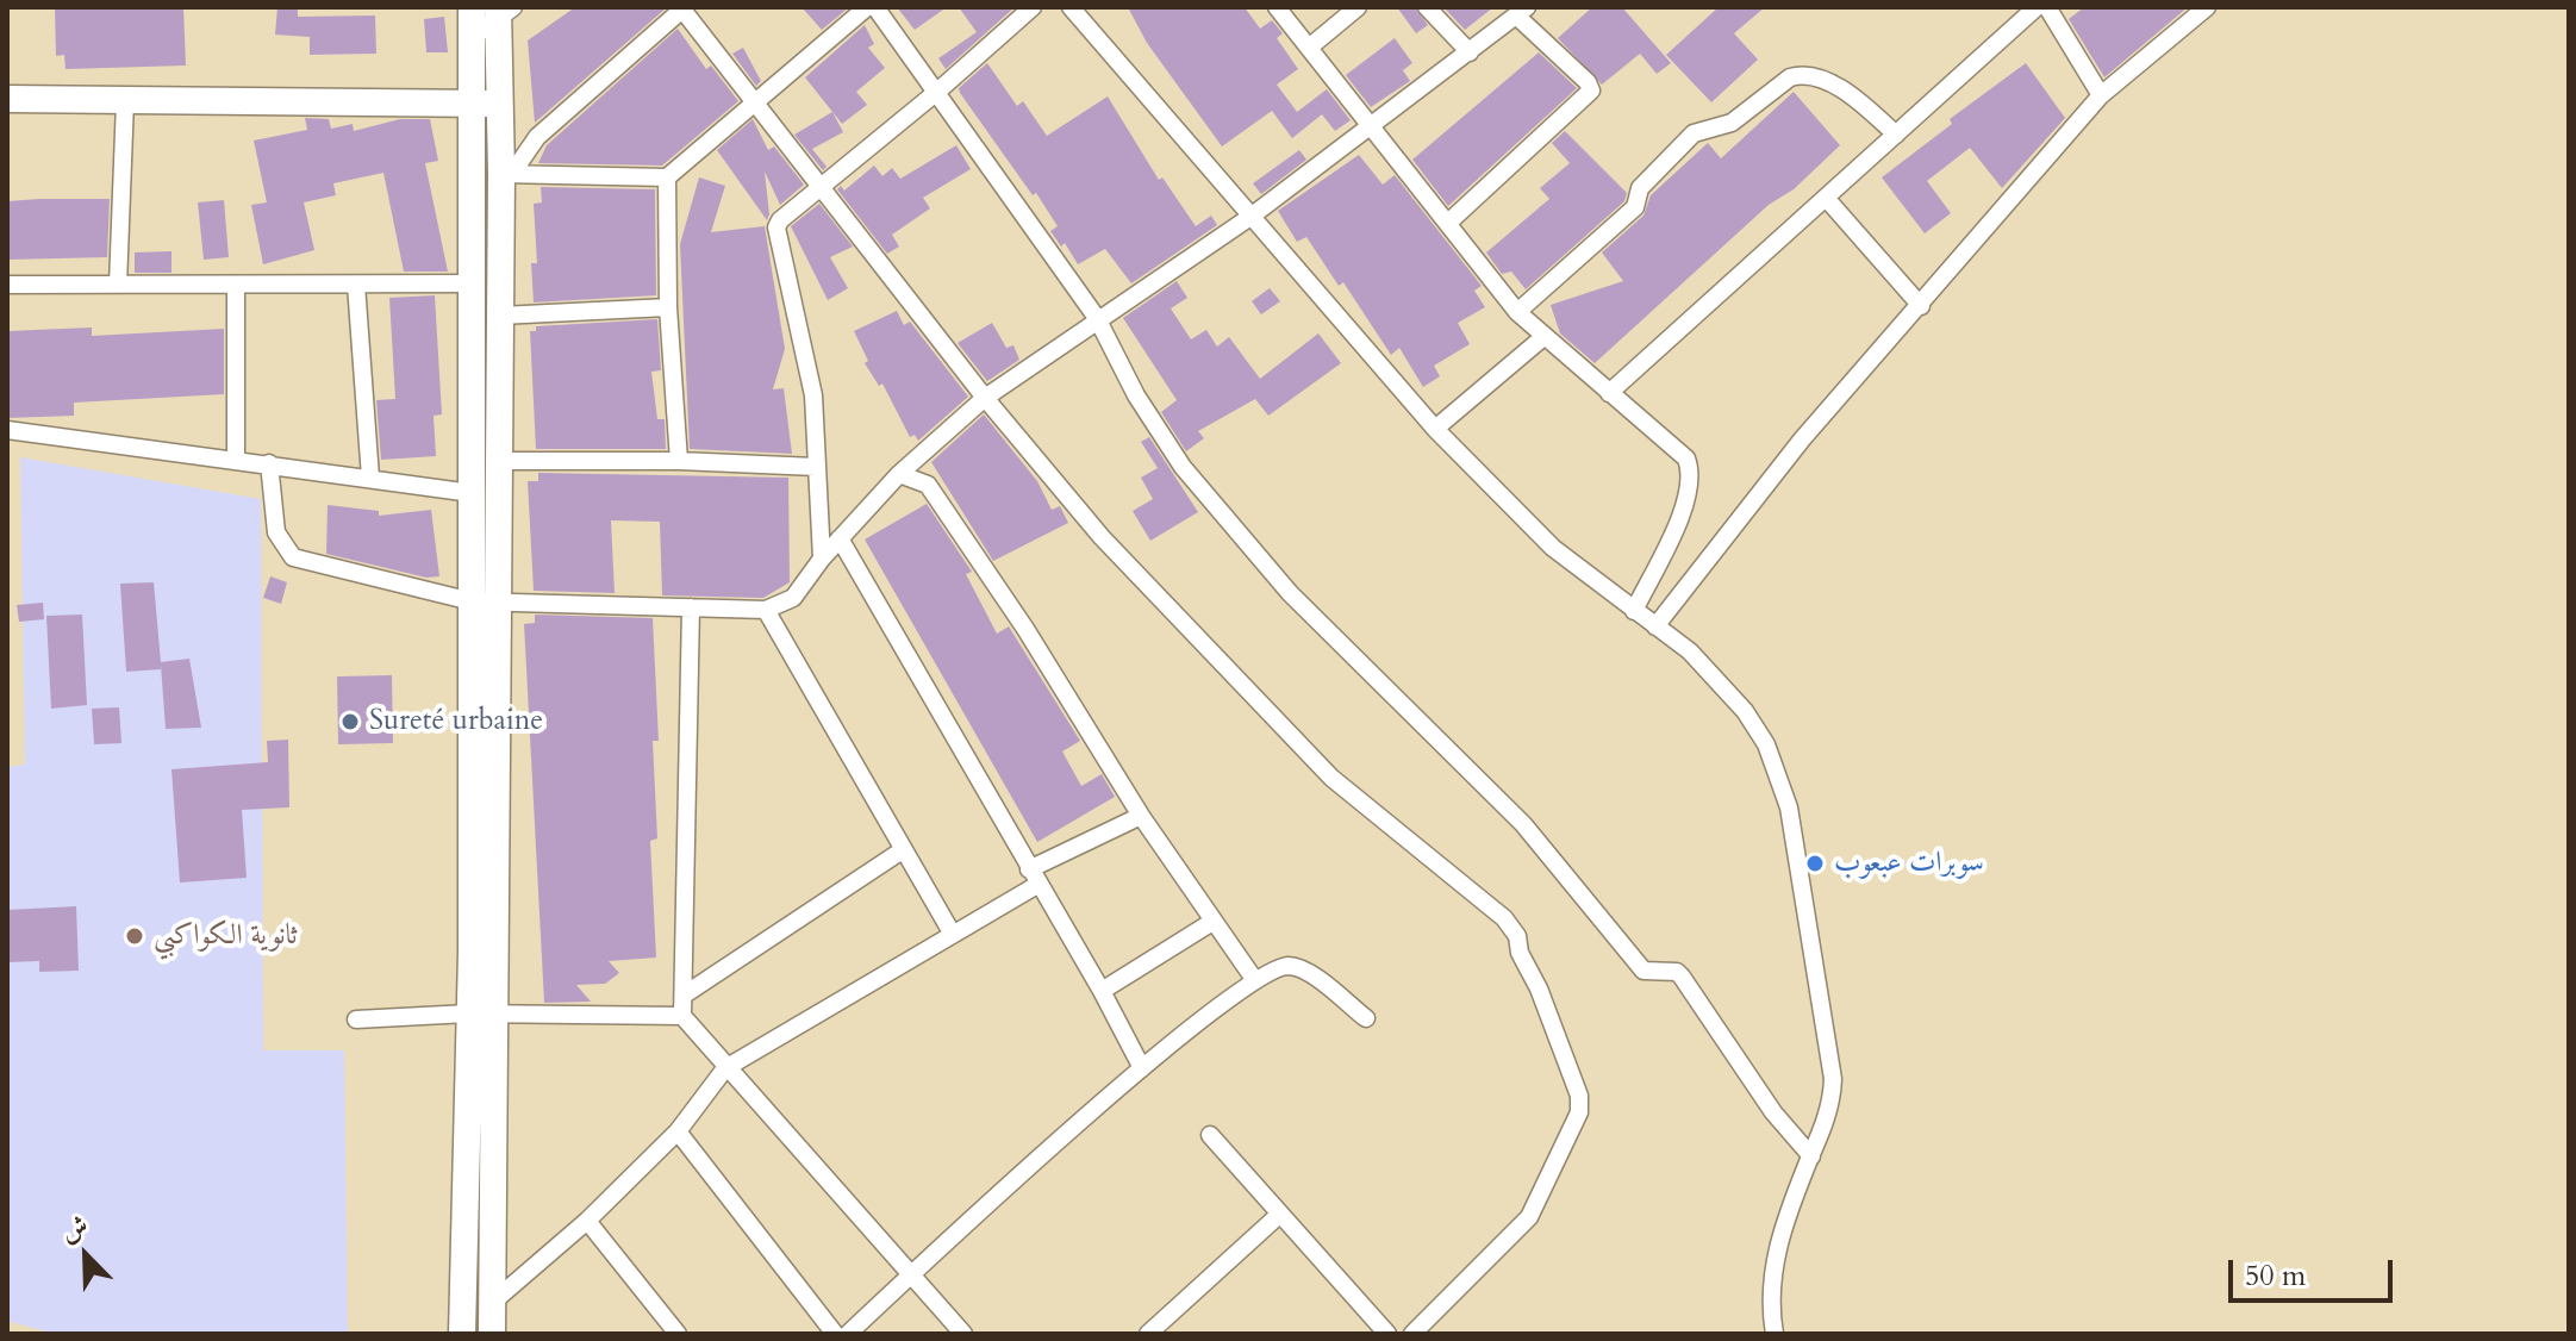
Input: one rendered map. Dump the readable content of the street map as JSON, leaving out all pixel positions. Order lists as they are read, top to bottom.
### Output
{
  "places": ["Sureté urbaine", "سوبرات عبعوب", "ثانوية الكواكبي"],
  "scale_bar": "50 m",
  "north": "top left"
}
